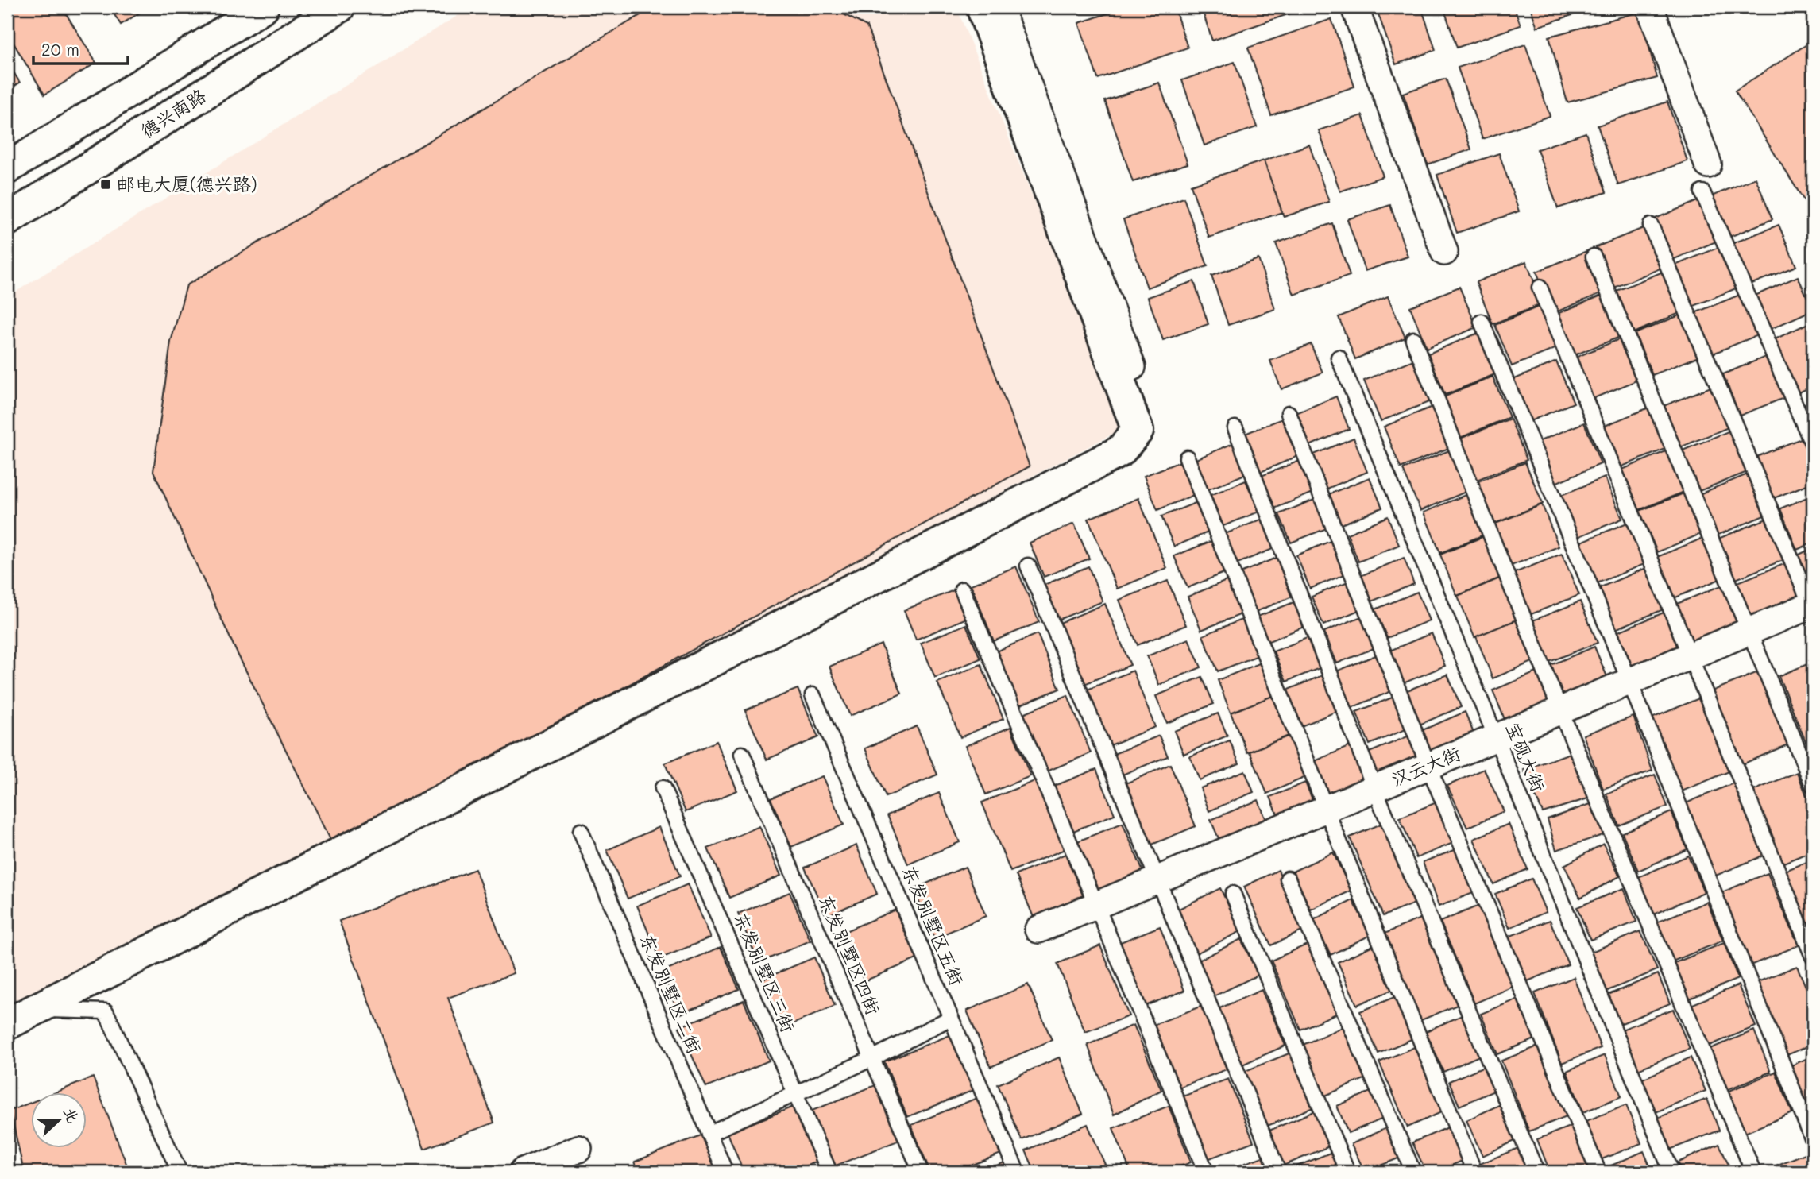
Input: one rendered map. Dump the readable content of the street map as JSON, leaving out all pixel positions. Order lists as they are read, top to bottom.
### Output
{
  "streets": {
    "street": ["德兴南路", "汉云大街"],
    "lane": [
      "宝砚大街",
      "东发别墅区五街",
      "东发别墅区四街",
      "东发别墅区三街",
      "东发别墅区二街"
    ]
  },
  "crossings": [
    ["宝砚大街", "汉云大街"]
  ],
  "places": {
    "transit": ["邮电大厦(德兴路)"]
  },
  "scale_bar": "20 m",
  "north": "right"
}
